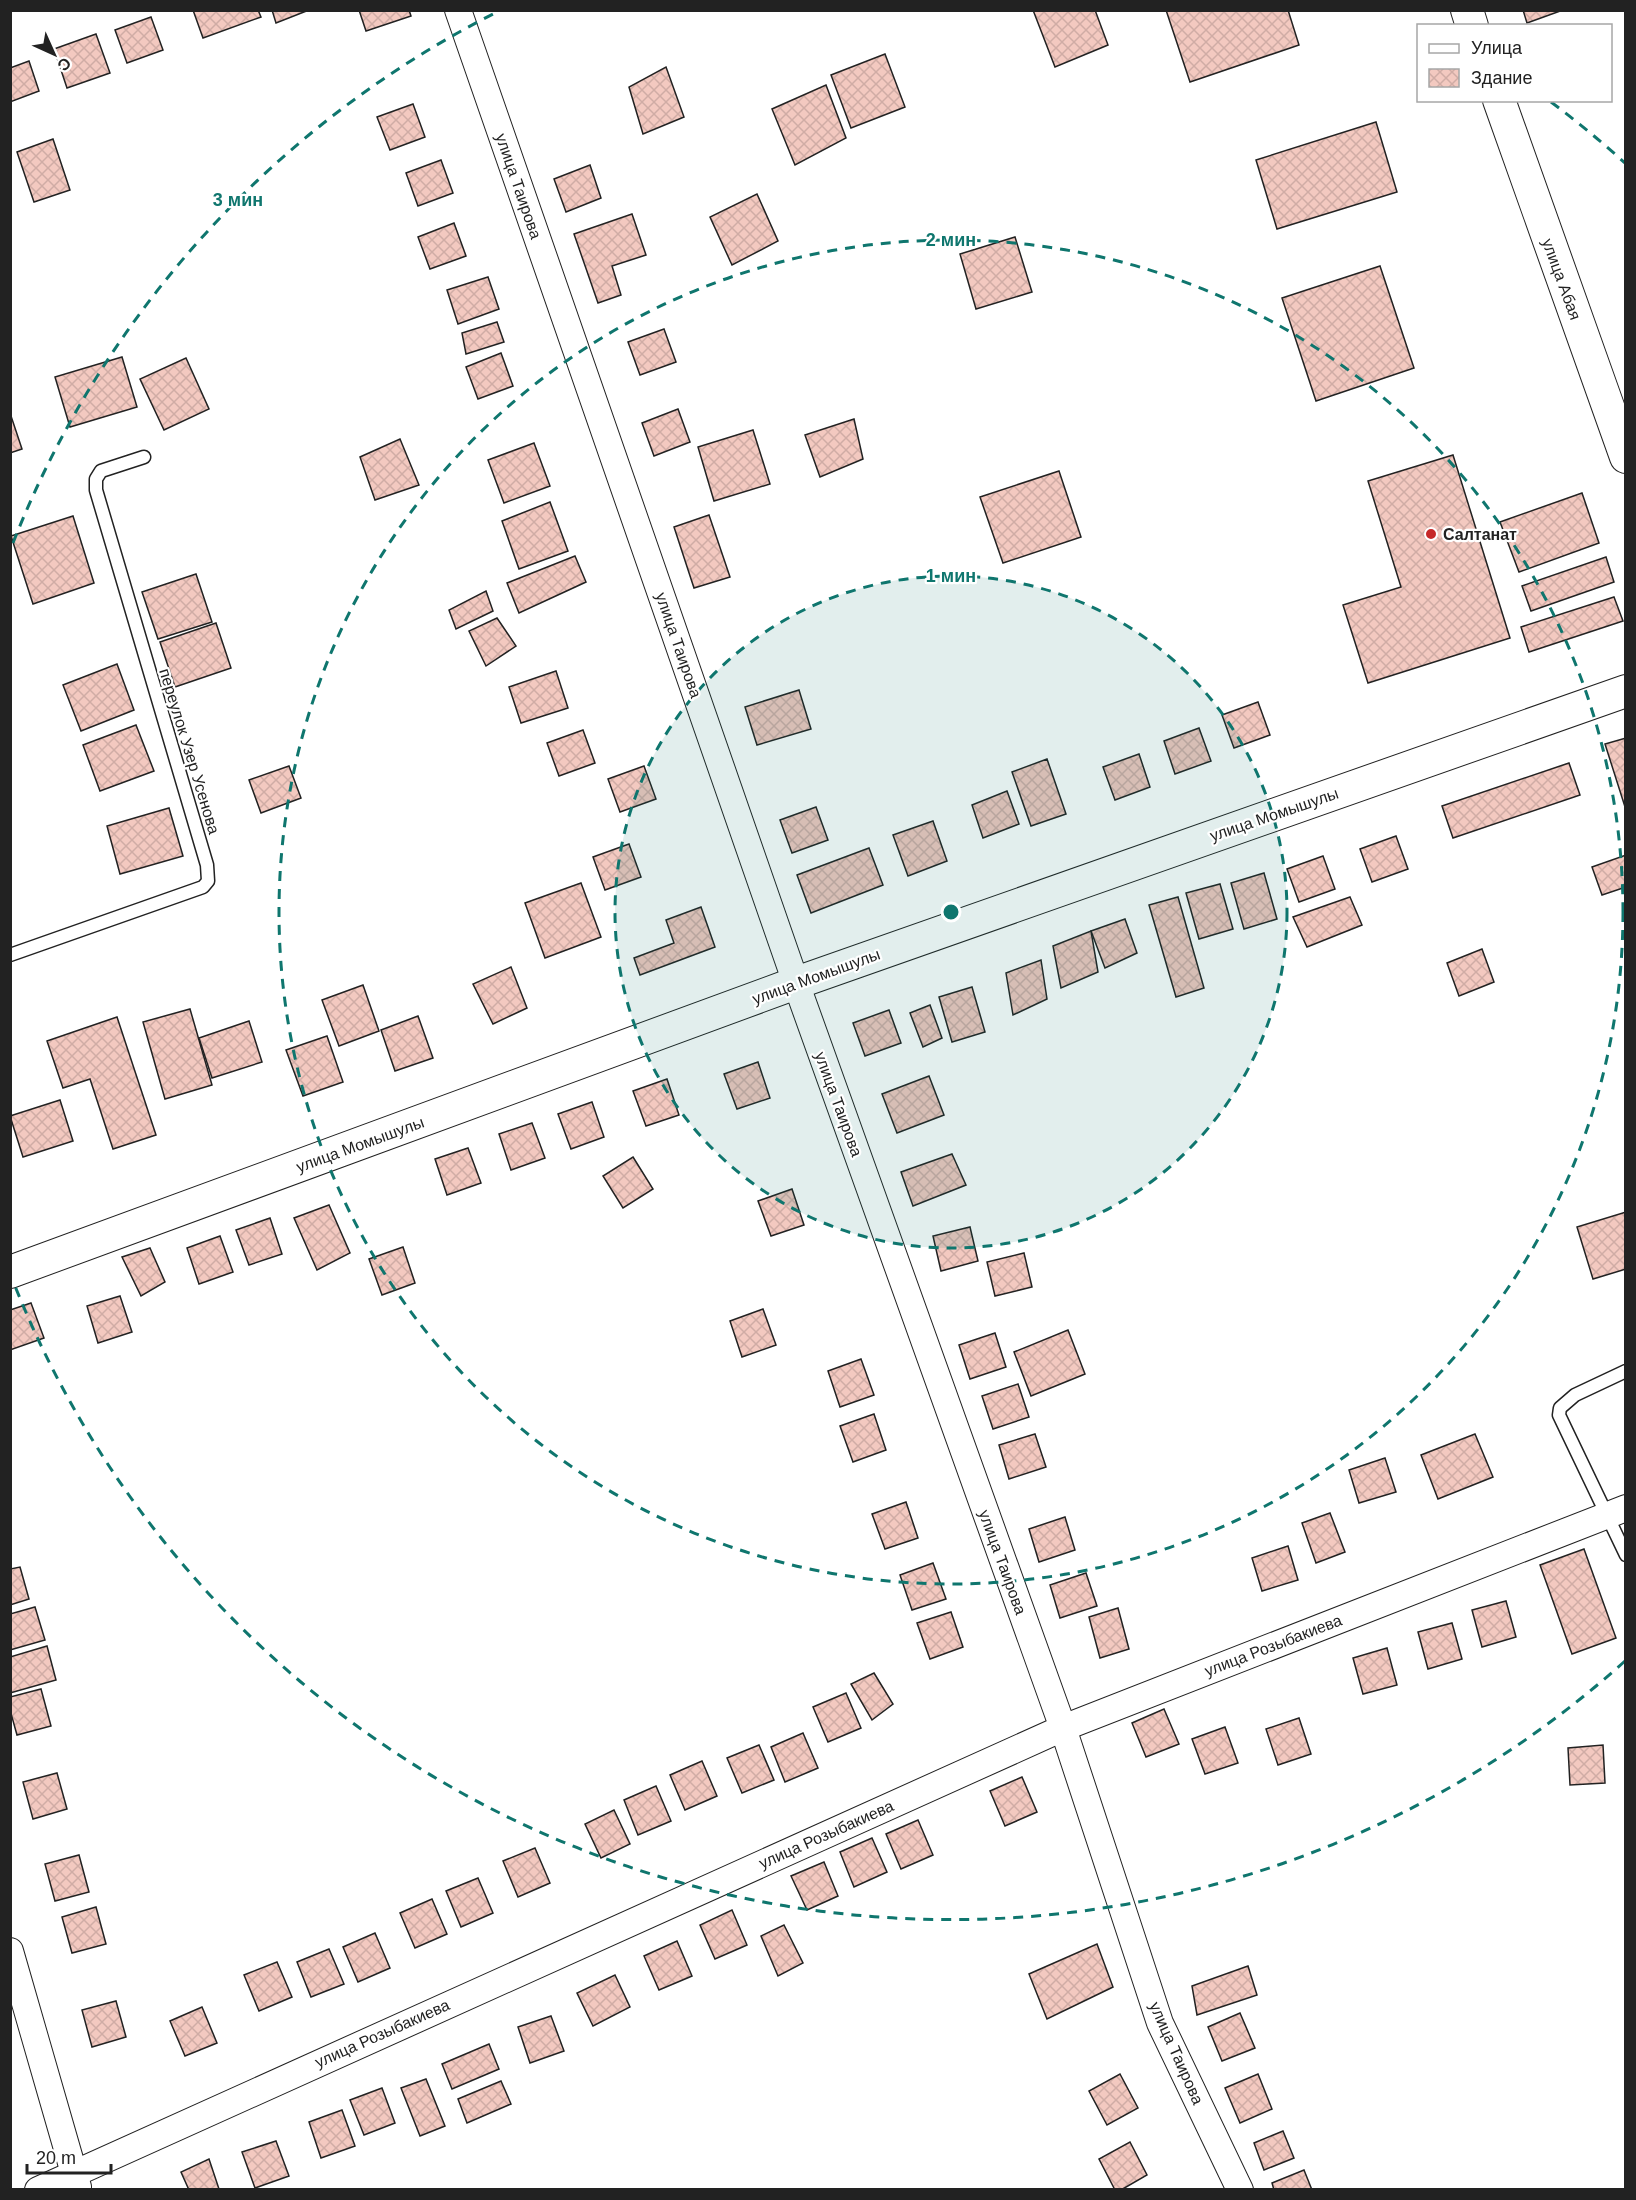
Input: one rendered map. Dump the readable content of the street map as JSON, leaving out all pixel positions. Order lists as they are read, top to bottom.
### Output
{
  "streets": {
    "street": [
      "улица Таирова",
      "улица Абая",
      "улица Момышулы",
      "улица Розыбакиева"
    ],
    "lane": ["переулок Узер Усенова"]
  },
  "crossings": [
    ["улица Таирова", "улица Момышулы"],
    ["улица Таирова", "улица Розыбакиева"]
  ],
  "places": ["Салтанат"],
  "legend": ["Улица", "Здание"],
  "scale_bar": "20 m",
  "north": "bottom right",
  "rings": ["3 мин", "2 мин", "1 мин"]
}
